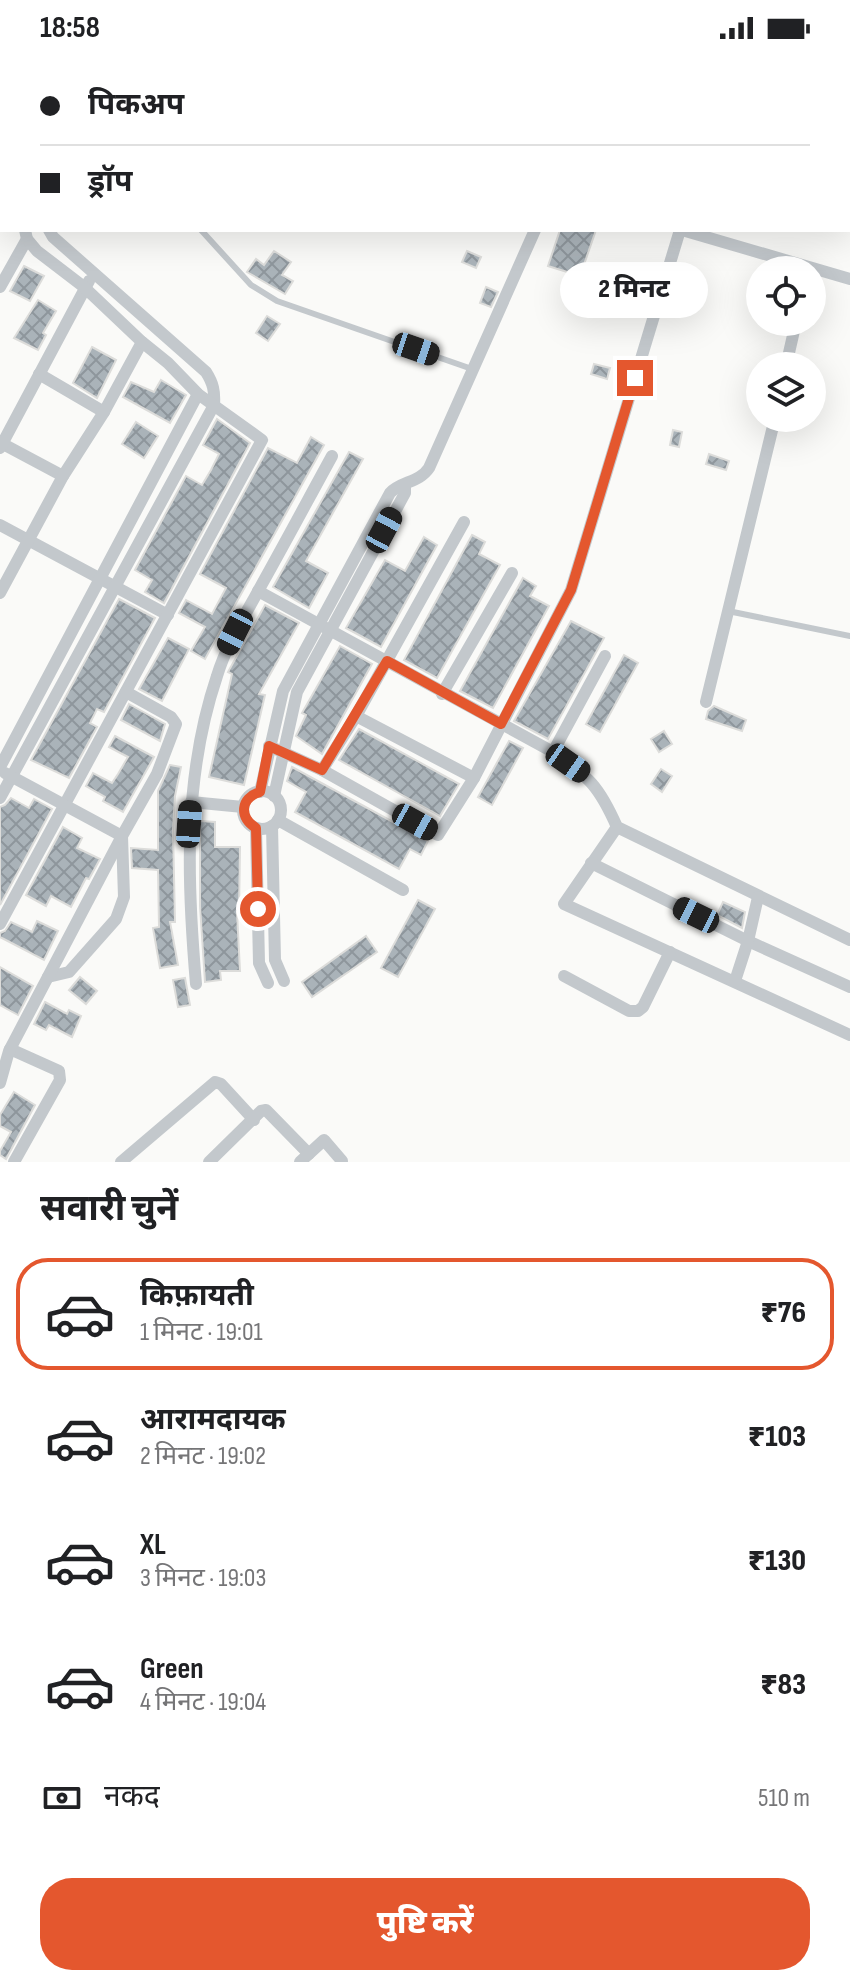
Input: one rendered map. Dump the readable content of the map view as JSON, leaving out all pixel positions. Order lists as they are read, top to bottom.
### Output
{
  "page": {
    "status": "18:58",
    "banner": ["पिकअप", "ड्रॉप"],
    "bubble": "2 मिनट",
    "heading": "सवारी चुनें",
    "list": [
      {
        "name": "किफ़ायती",
        "note": "1 मिनट · 19:01",
        "value": "₹76"
      },
      {
        "name": "आरामदायक",
        "note": "2 मिनट · 19:02",
        "value": "₹103"
      },
      {
        "name": "XL",
        "note": "3 मिनट · 19:03",
        "value": "₹130"
      },
      {
        "name": "Green",
        "note": "4 मिनट · 19:04",
        "value": "₹83"
      }
    ],
    "pay": ["नकद", "510 m"],
    "buttons": "पुष्टि करें"
  }
}
